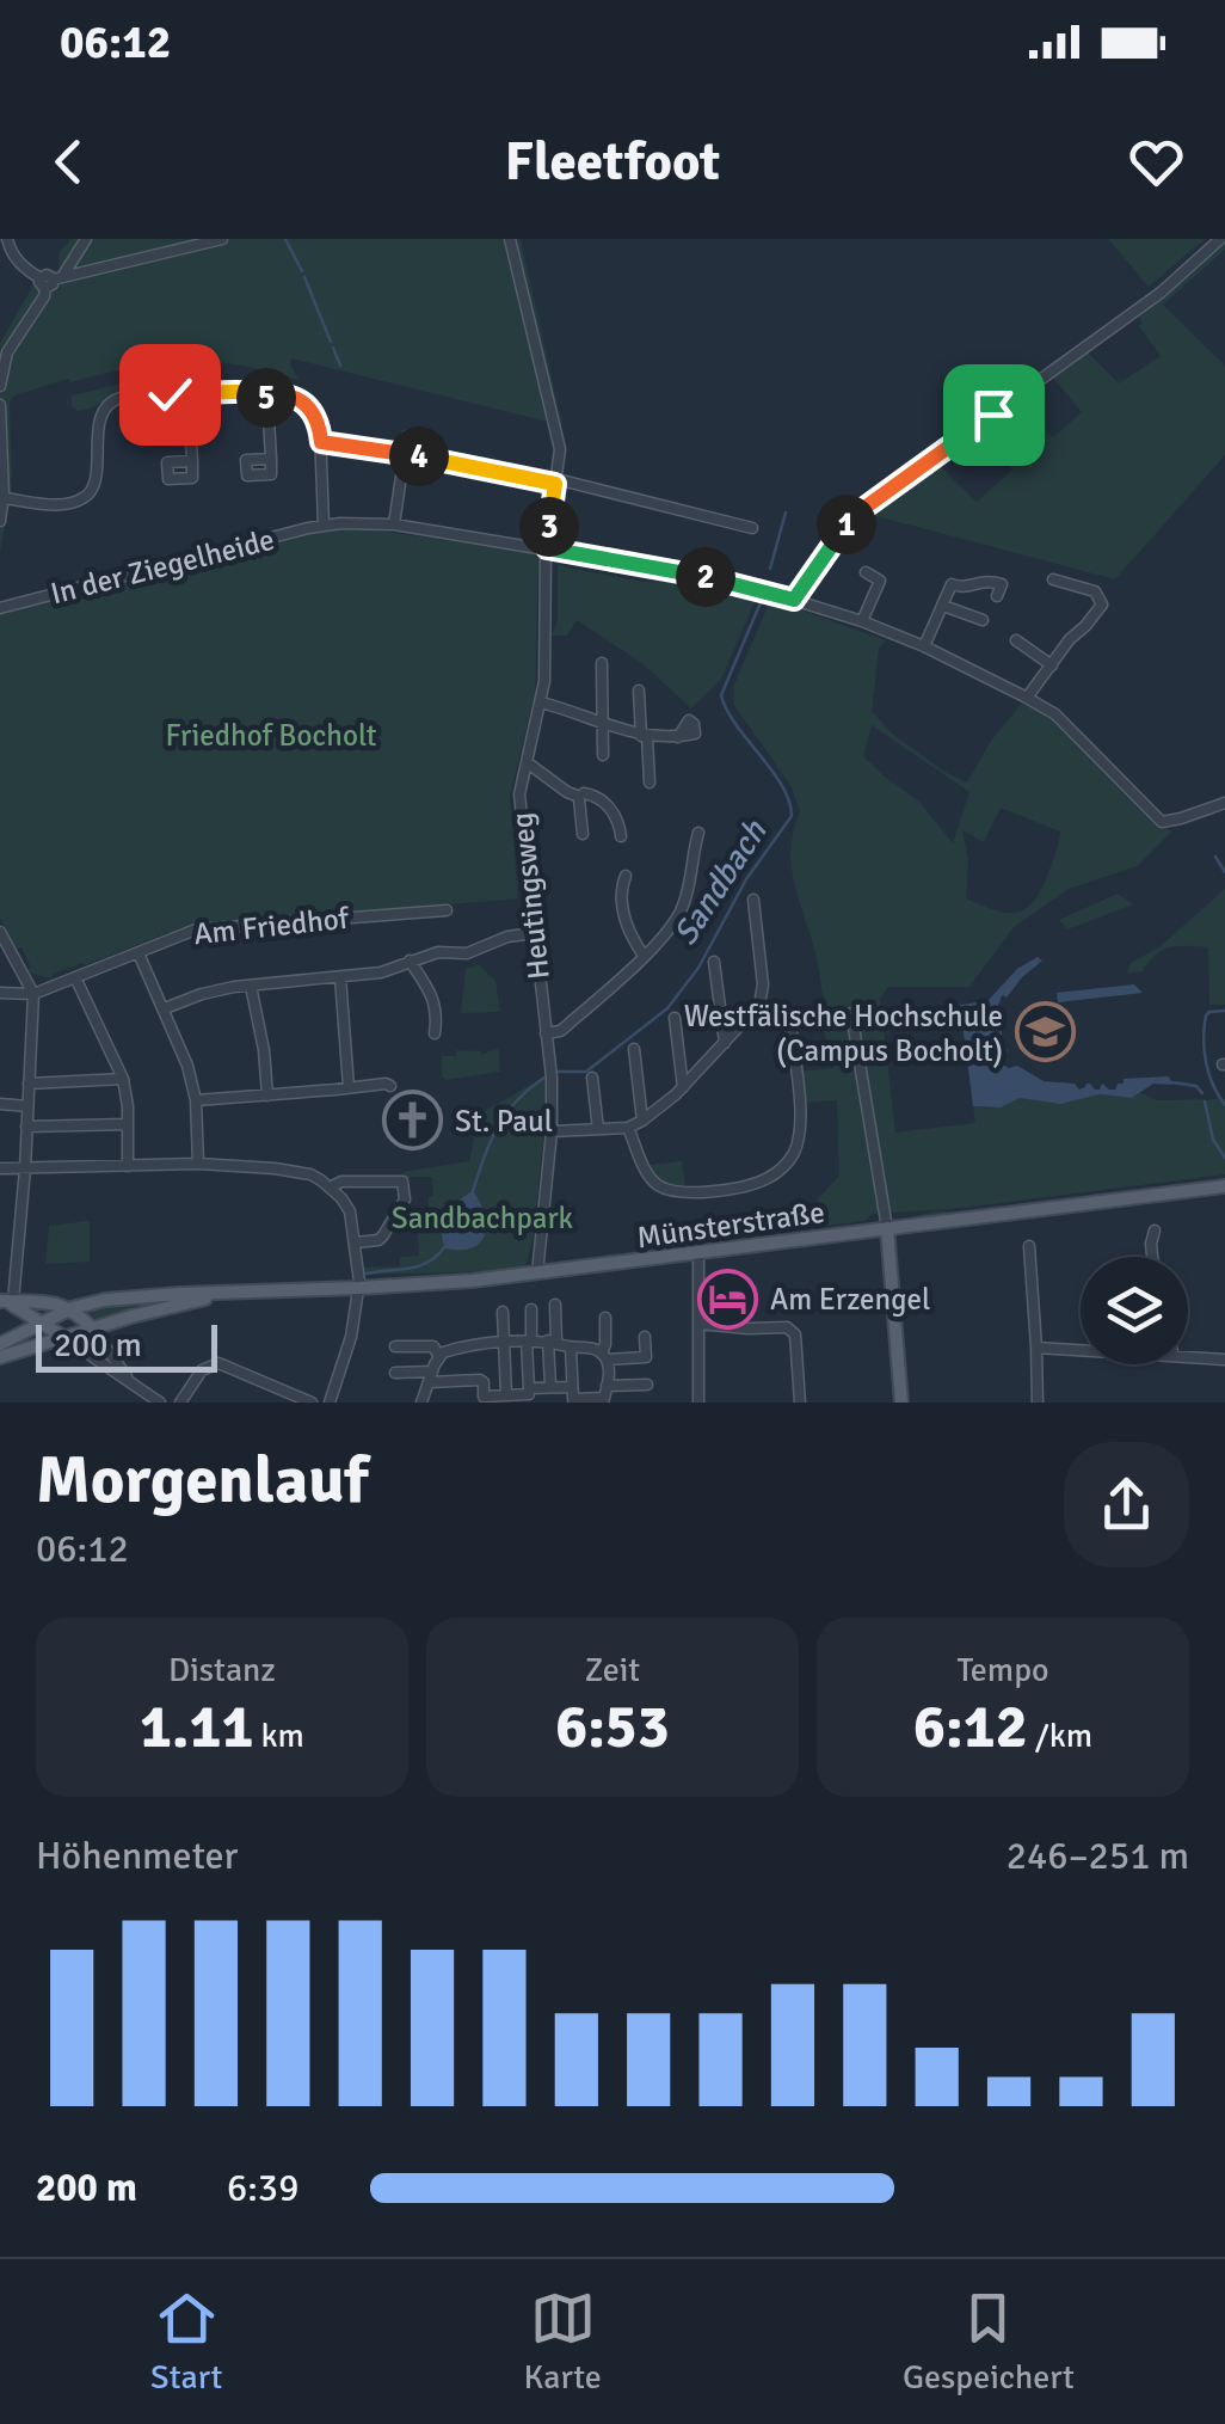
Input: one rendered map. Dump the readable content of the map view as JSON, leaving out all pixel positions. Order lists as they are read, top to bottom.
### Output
{
  "streets": {
    "main road": ["Münsterstraße"],
    "street": ["In der Ziegelheide", "Heutingsweg", "Am Friedhof"]
  },
  "crossings": [
    ["In der Ziegelheide", "Heutingsweg"],
    ["Heutingsweg", "Münsterstraße"]
  ],
  "water": ["Sandbach"],
  "parks": ["Friedhof Bocholt", "Sandbachpark"],
  "places": {
    "school or university": ["Westfälische Hochschule (Campus Bocholt)"],
    "church": ["St. Paul"],
    "hotel": ["Am Erzengel"]
  },
  "scale_bar": "200 m",
  "page": {
    "status": "06:12",
    "header": "Fleetfoot",
    "pins": [
      "5",
      "4",
      "1",
      "3",
      "2"
    ],
    "scale": "200 m",
    "heading": ["Morgenlauf", "06:12"],
    "stats": [
      ["Distanz", "1.11 km"],
      ["Zeit", "6:53"],
      ["Tempo", "6:12 /km"]
    ],
    "chart": ["Höhenmeter", "246–251 m"],
    "list": [
      {
        "name": "200 m",
        "note": "6:39"
      }
    ],
    "tabs": ["Start", "Karte", "Gespeichert"]
  }
}
